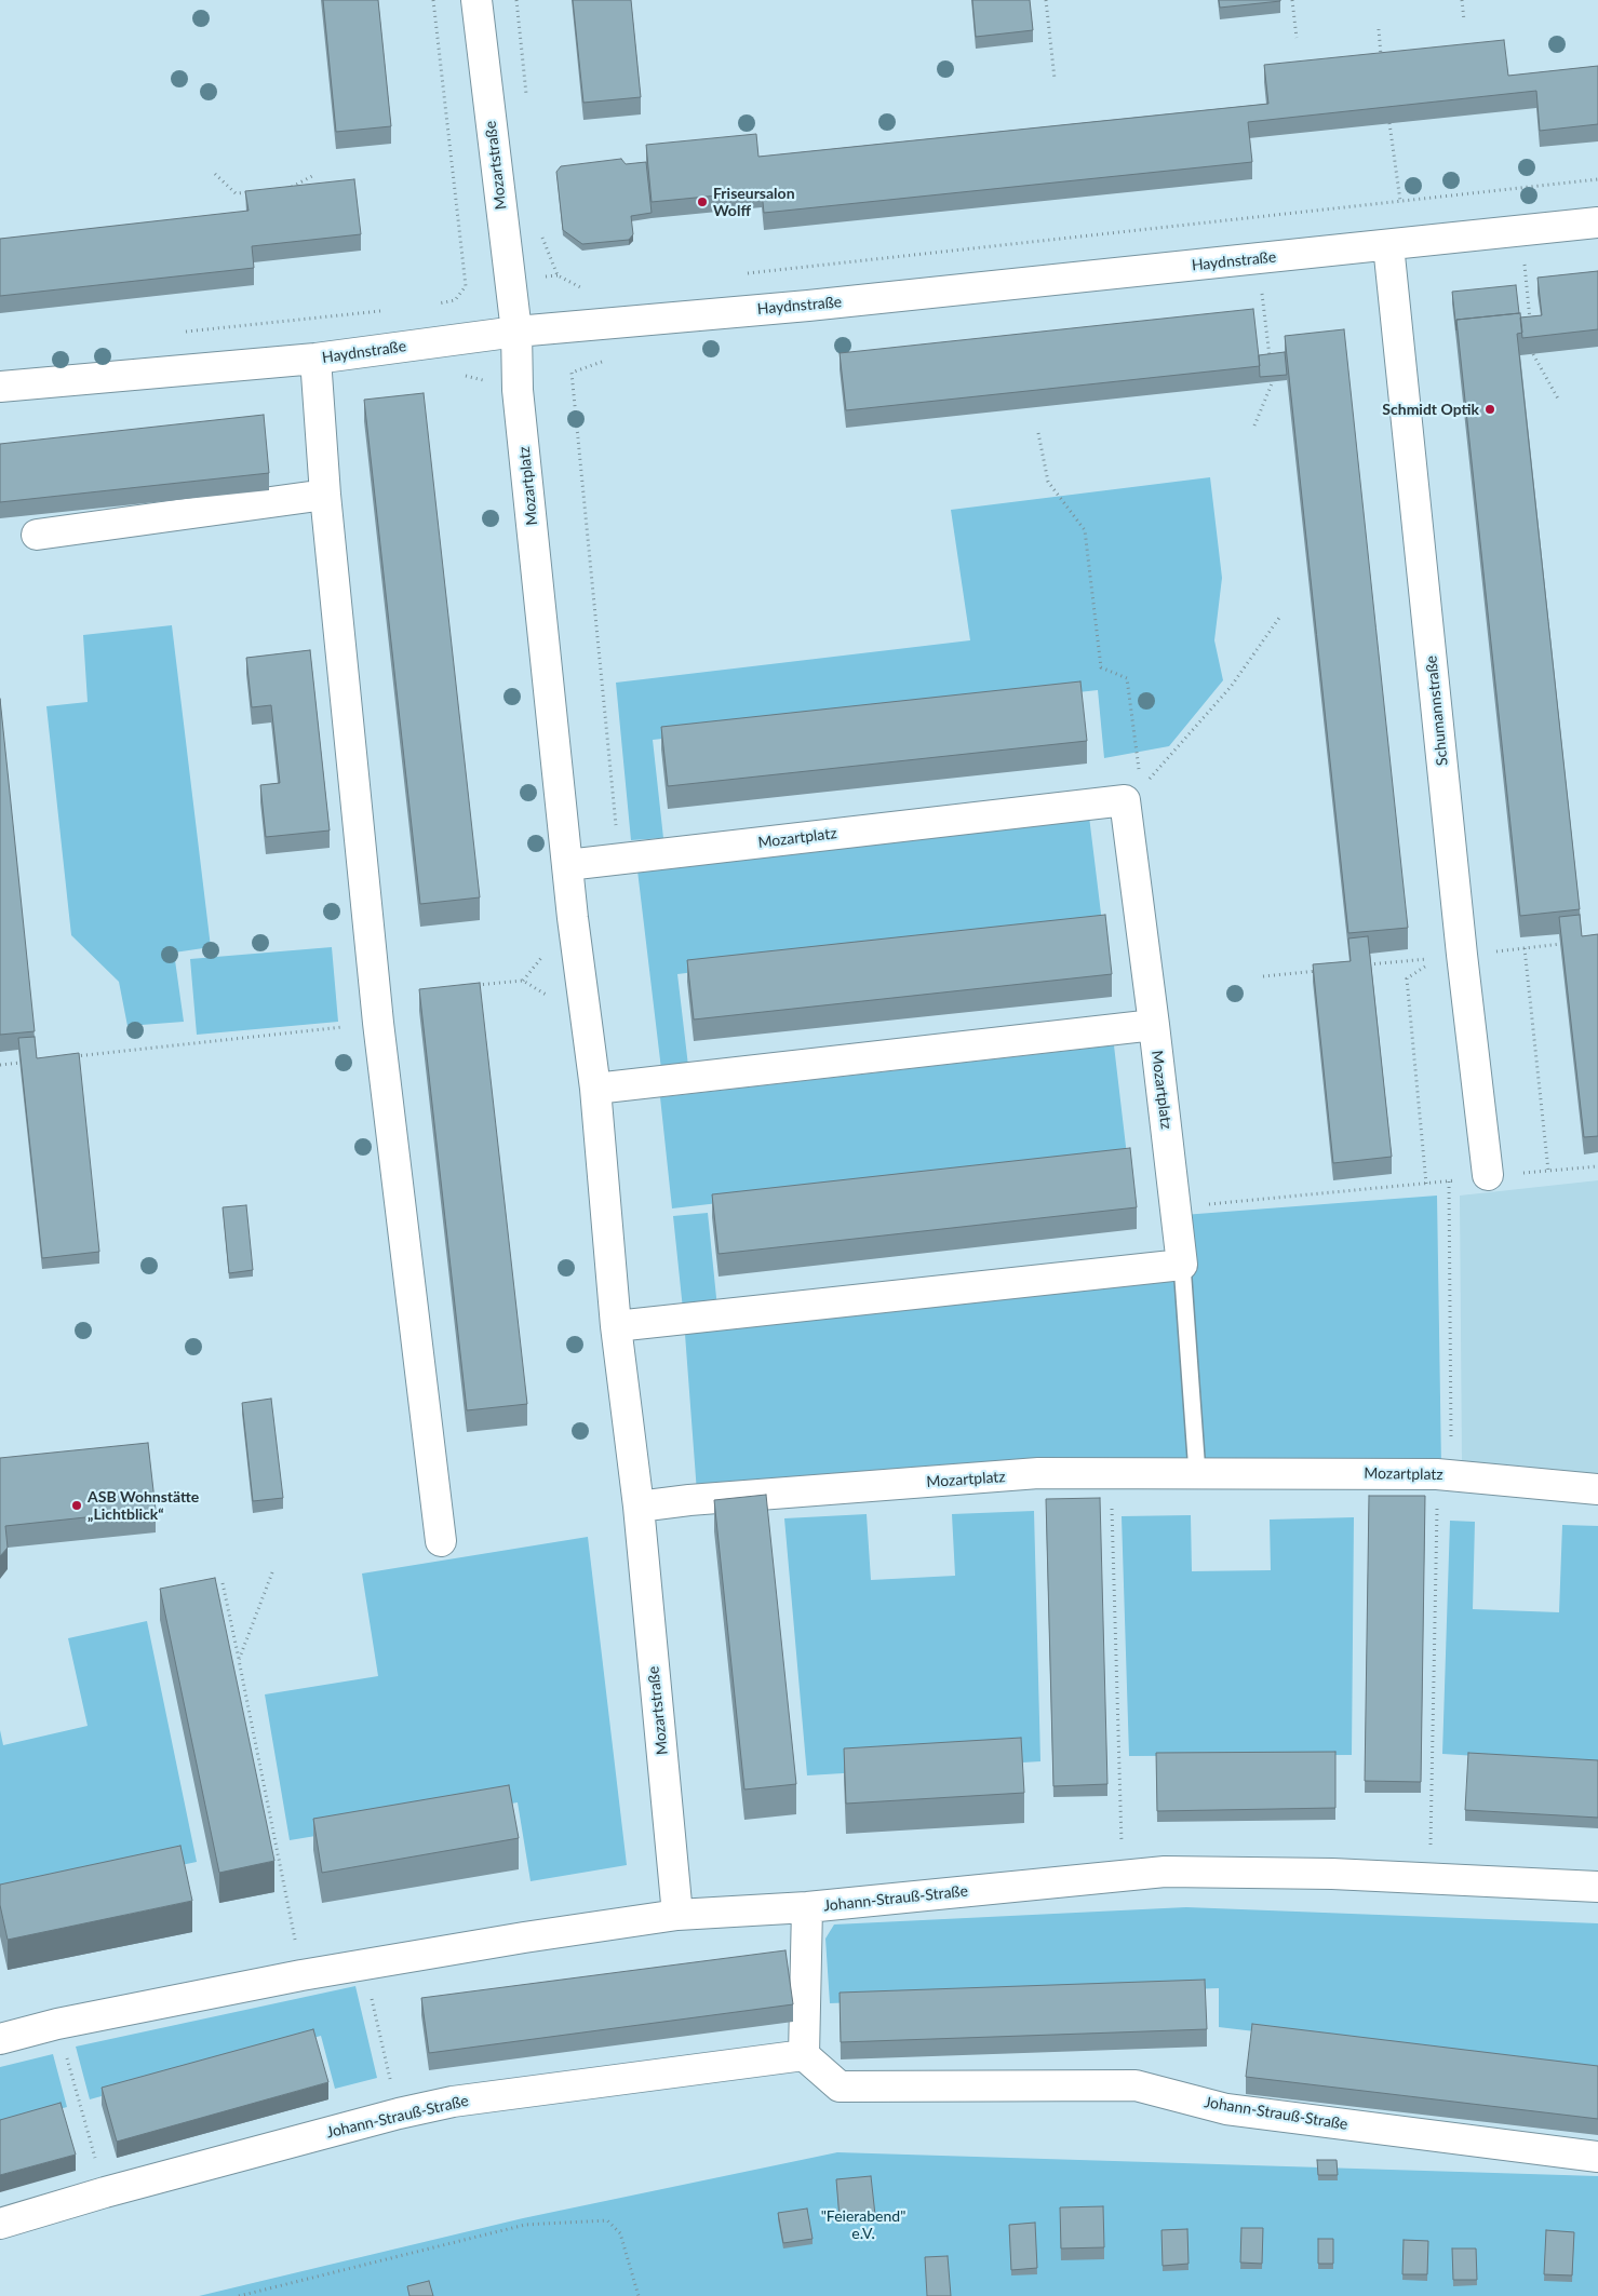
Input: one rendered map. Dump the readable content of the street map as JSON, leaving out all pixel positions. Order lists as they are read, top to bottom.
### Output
{
  "streets": {
    "street": [
      "Mozartstraße",
      "Haydnstraße",
      "Mozartplatz",
      "Schumannstraße",
      "Johann-Strauß-Straße"
    ]
  },
  "crossings": [
    ["Mozartstraße", "Haydnstraße"],
    ["Mozartstraße", "Mozartplatz"],
    ["Mozartstraße", "Johann-Strauß-Straße"],
    ["Haydnstraße", "Mozartplatz"],
    ["Haydnstraße", "Schumannstraße"]
  ],
  "parks": ["\"Feierabend\" e.V."],
  "places": ["Friseursalon Wolff", "Schmidt Optik", "ASB Wohnstätte „Lichtblick“"]
}
